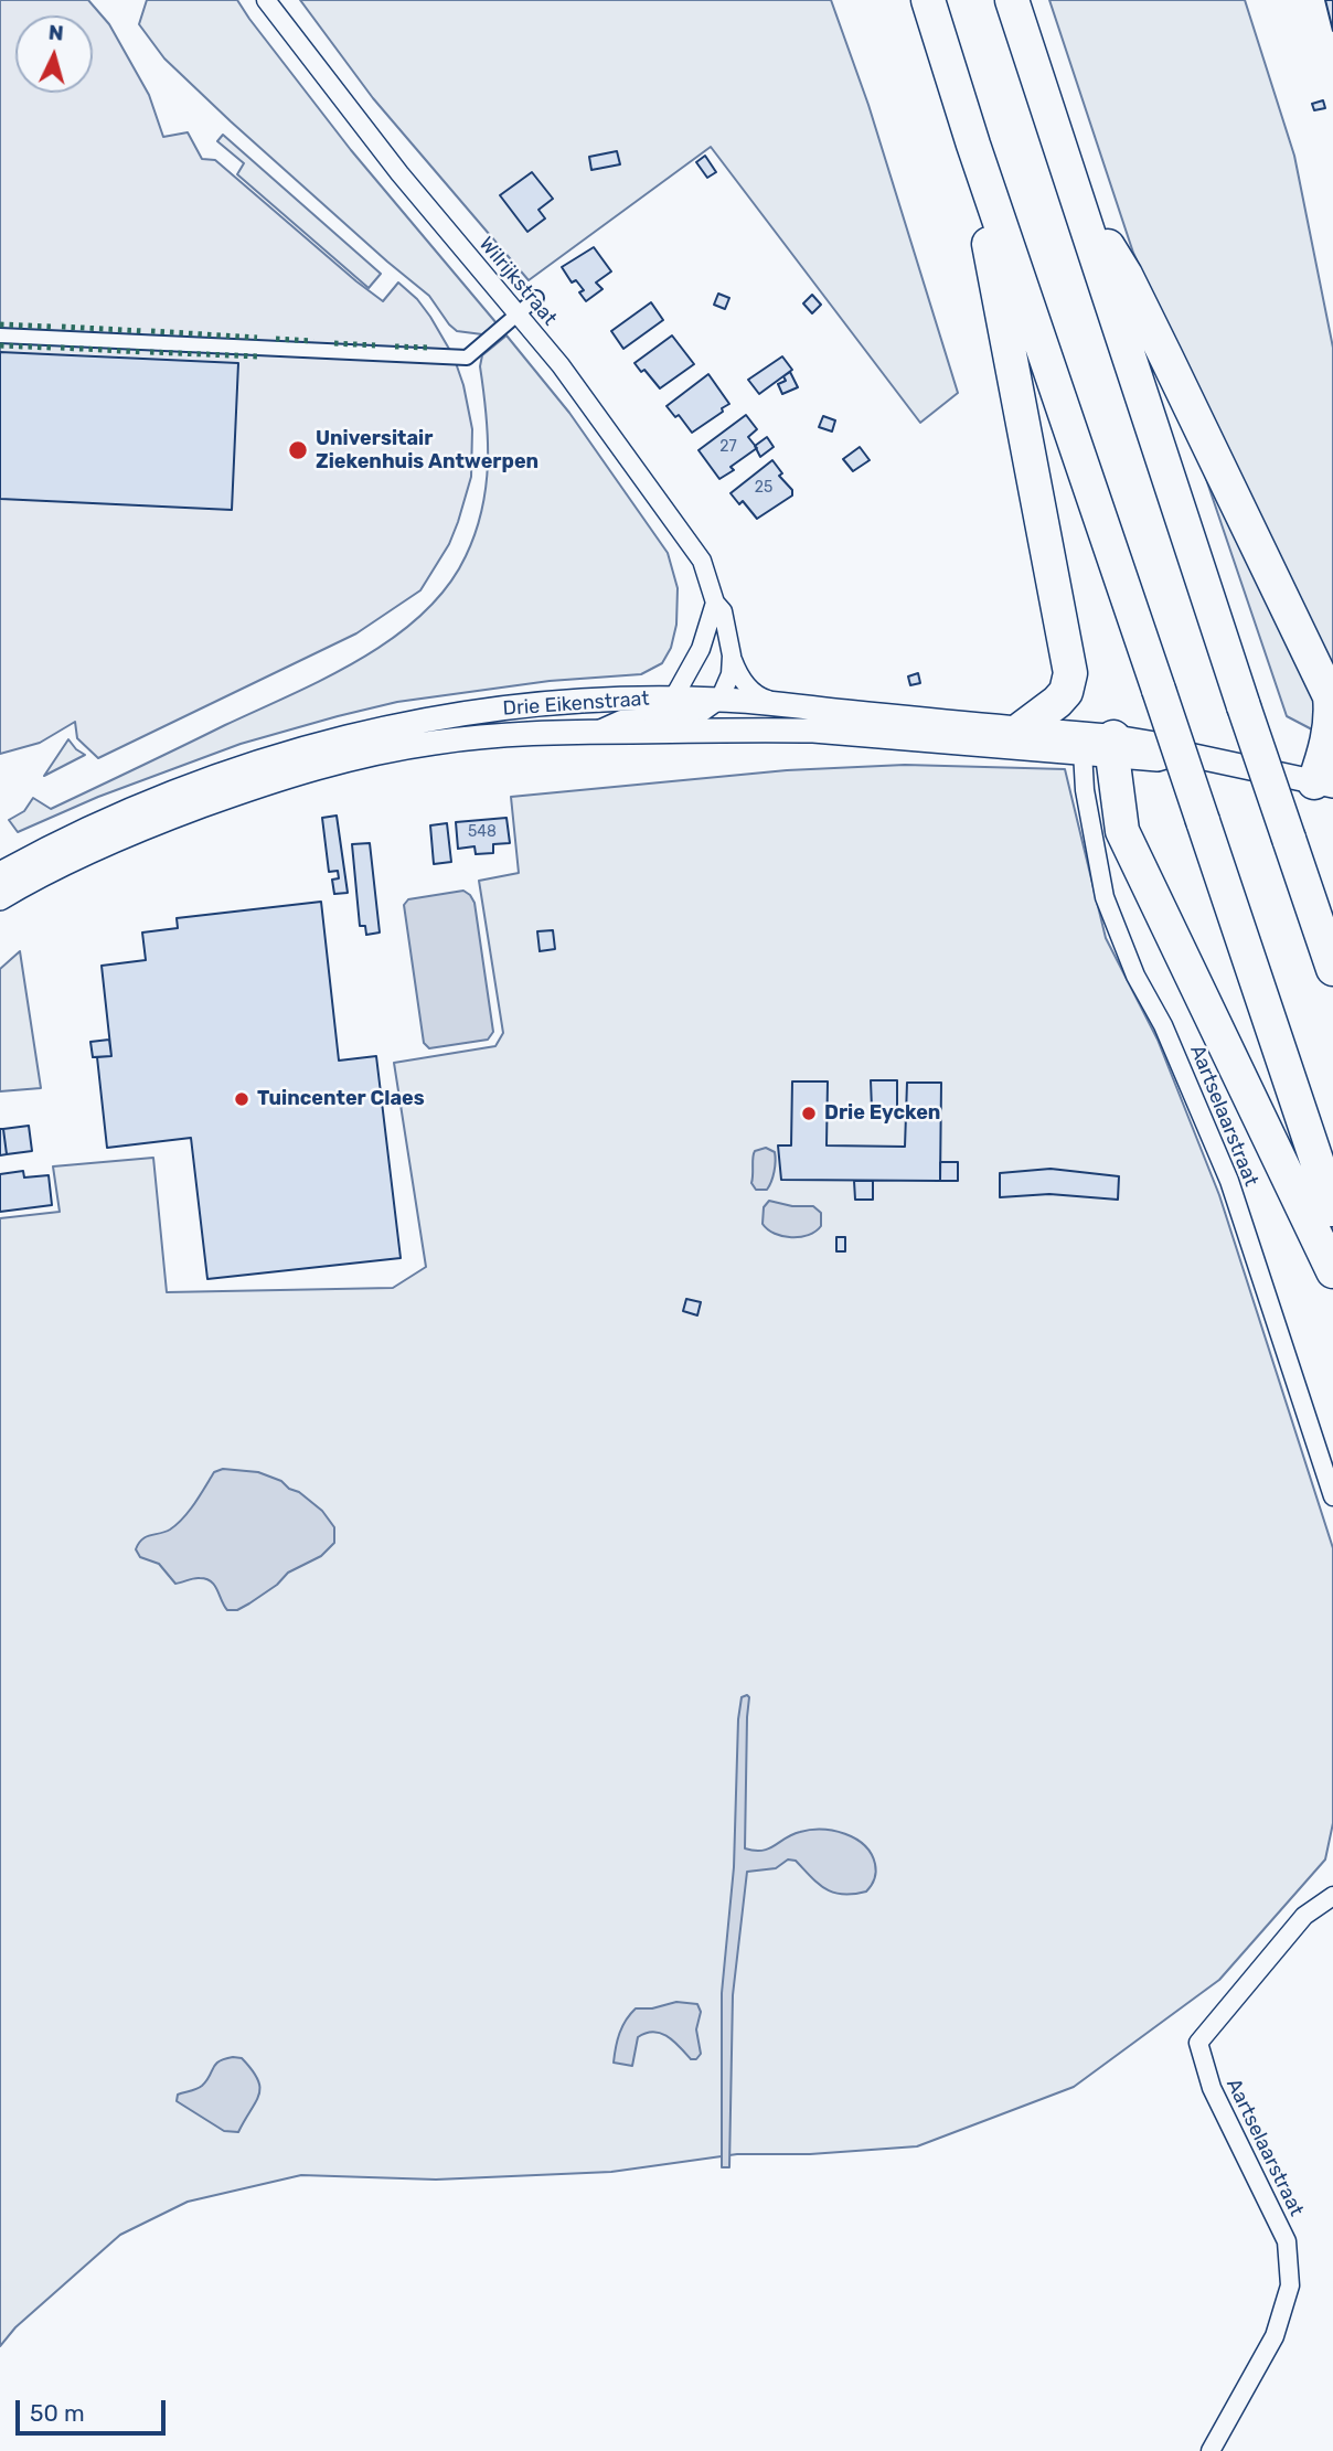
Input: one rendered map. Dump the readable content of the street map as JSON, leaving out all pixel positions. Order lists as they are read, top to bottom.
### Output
{
  "streets": {
    "street": ["Wilrijkstraat", "Drie Eikenstraat", "Aartselaarstraat"]
  },
  "crossings": [
    ["Wilrijkstraat", "Drie Eikenstraat"],
    ["Drie Eikenstraat", "Aartselaarstraat"]
  ],
  "places": ["Universitair Ziekenhuis Antwerpen", "Tuincenter Claes", "Drie Eycken"],
  "house_numbers": ["27", "25", "548"],
  "scale_bar": "50 m",
  "north": "top"
}
